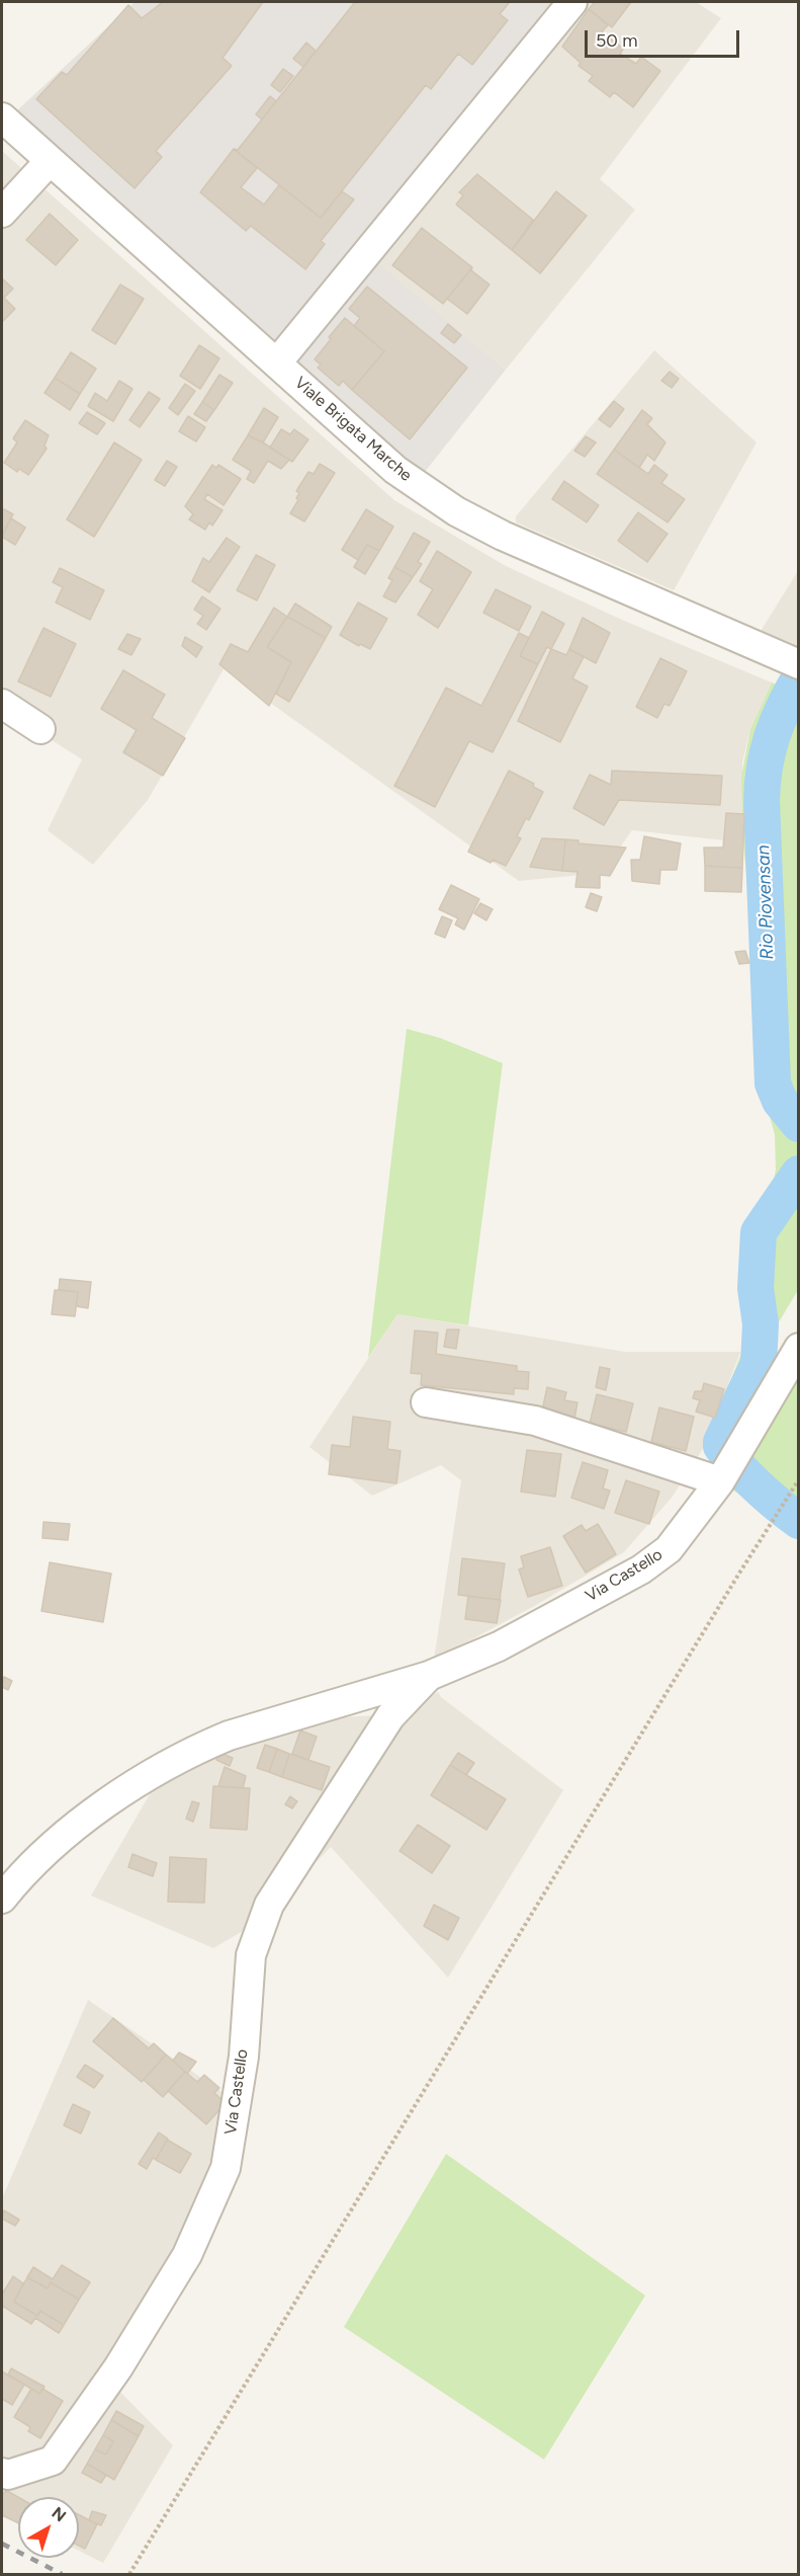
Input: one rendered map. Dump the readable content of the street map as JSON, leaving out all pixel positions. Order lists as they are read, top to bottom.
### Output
{
  "streets": {
    "street": ["Viale Brigata Marche", "Via Castello"]
  },
  "water": ["Rio Piovensan"],
  "scale_bar": "50 m",
  "north": "top right"
}
